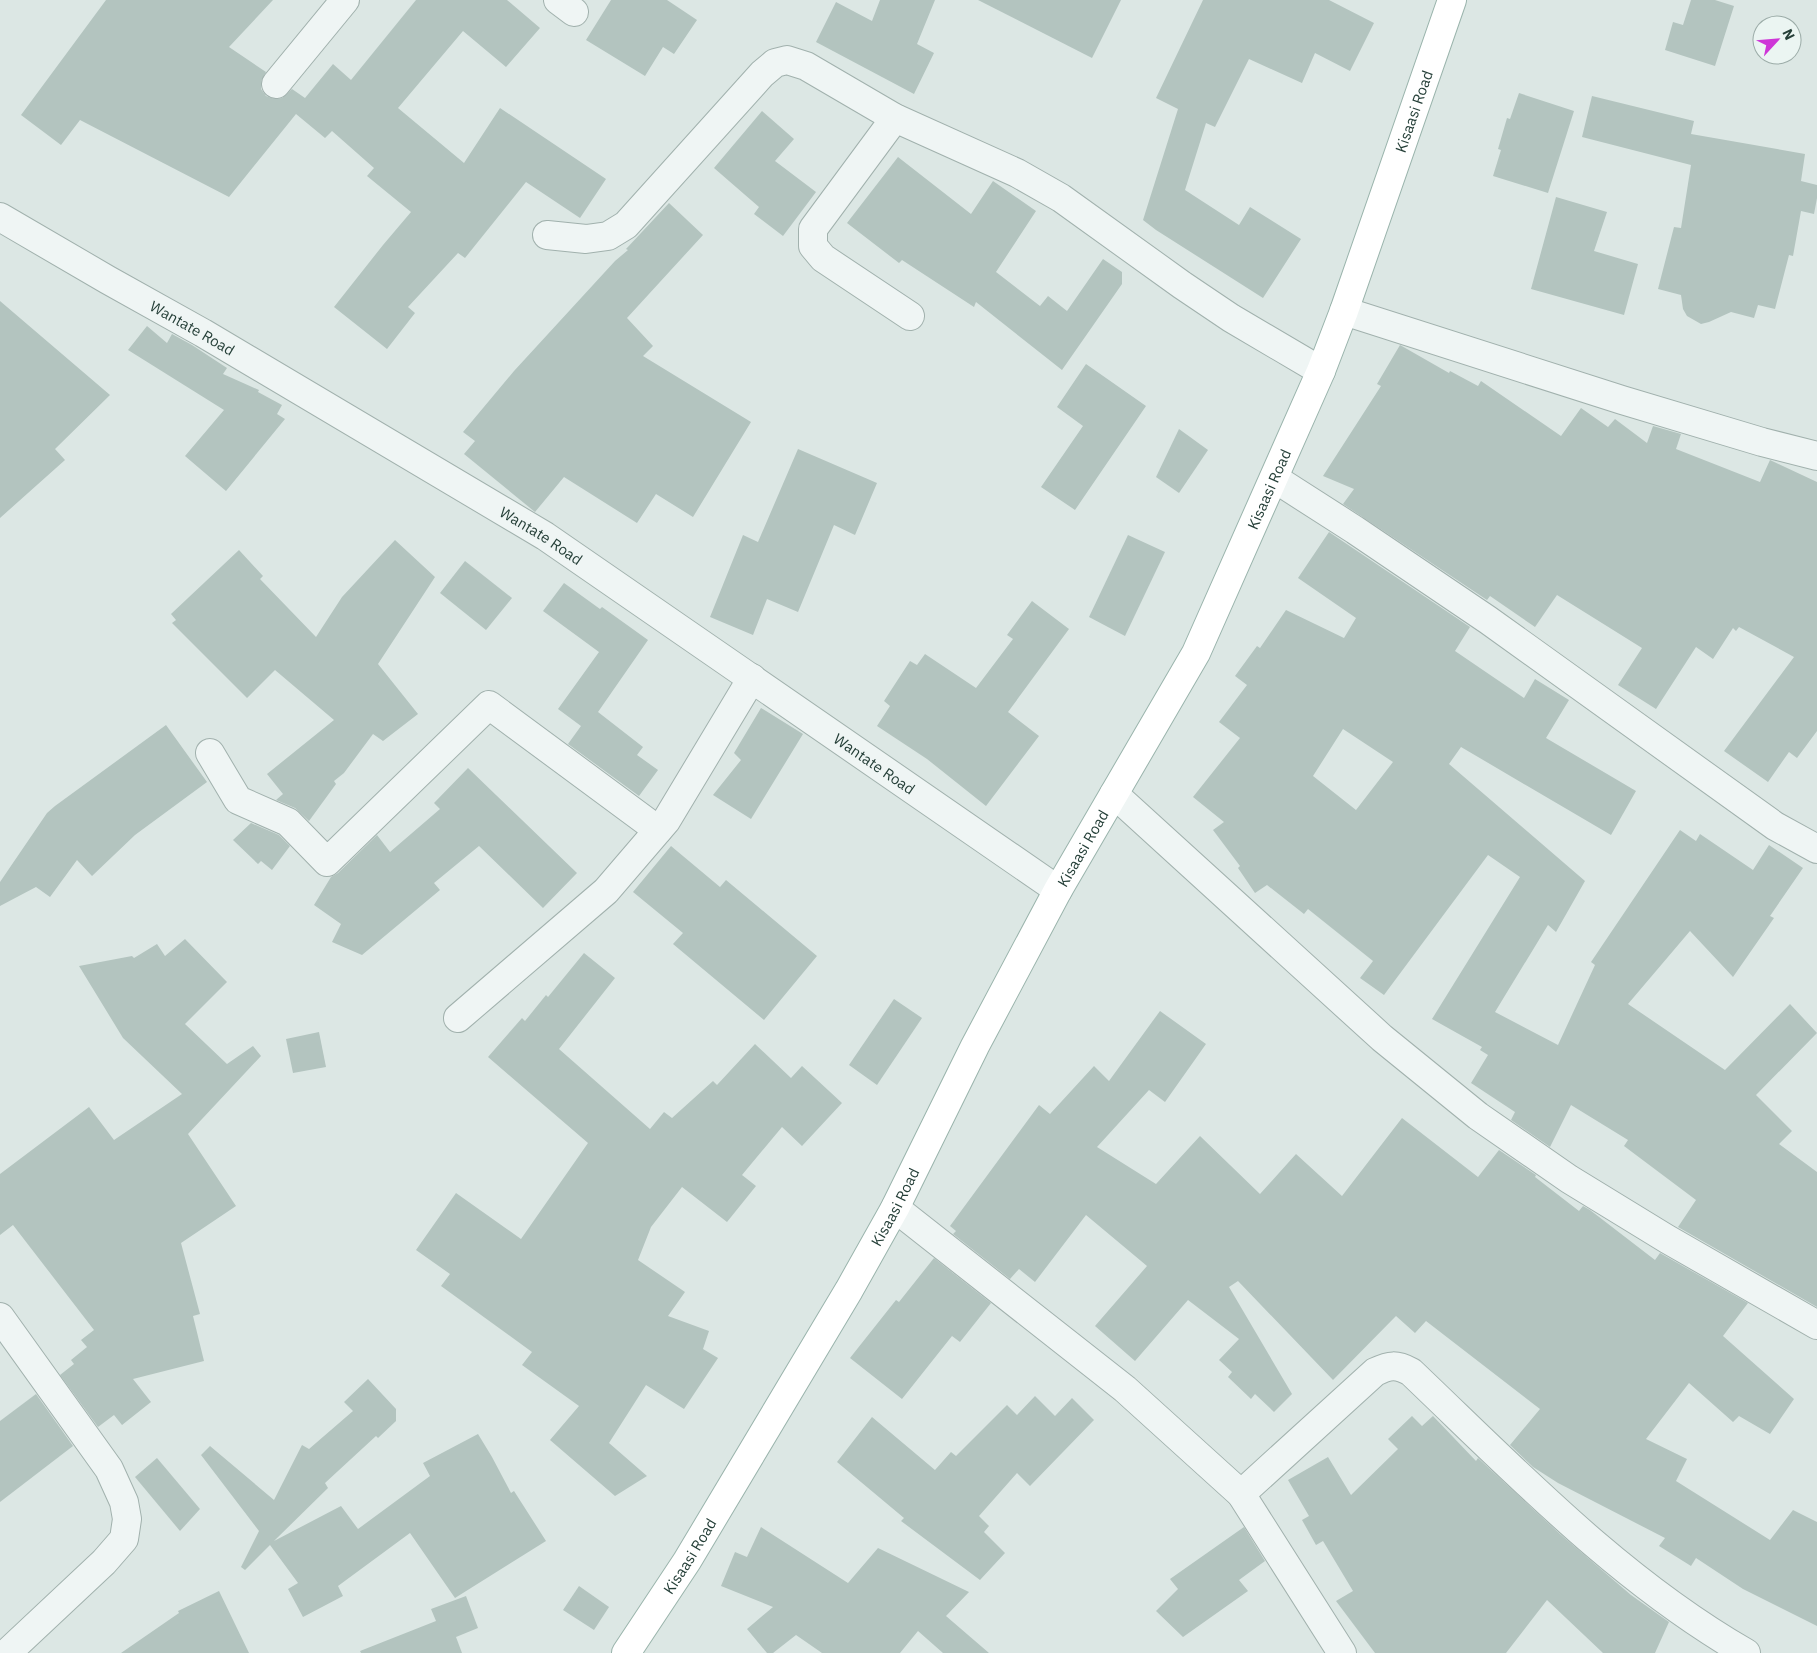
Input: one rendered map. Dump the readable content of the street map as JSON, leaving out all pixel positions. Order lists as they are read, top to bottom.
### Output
{
  "streets": {
    "main road": ["Kisaasi Road"],
    "street": ["Wantate Road"]
  },
  "crossings": [
    ["Kisaasi Road", "Wantate Road"]
  ],
  "north": "top right"
}
